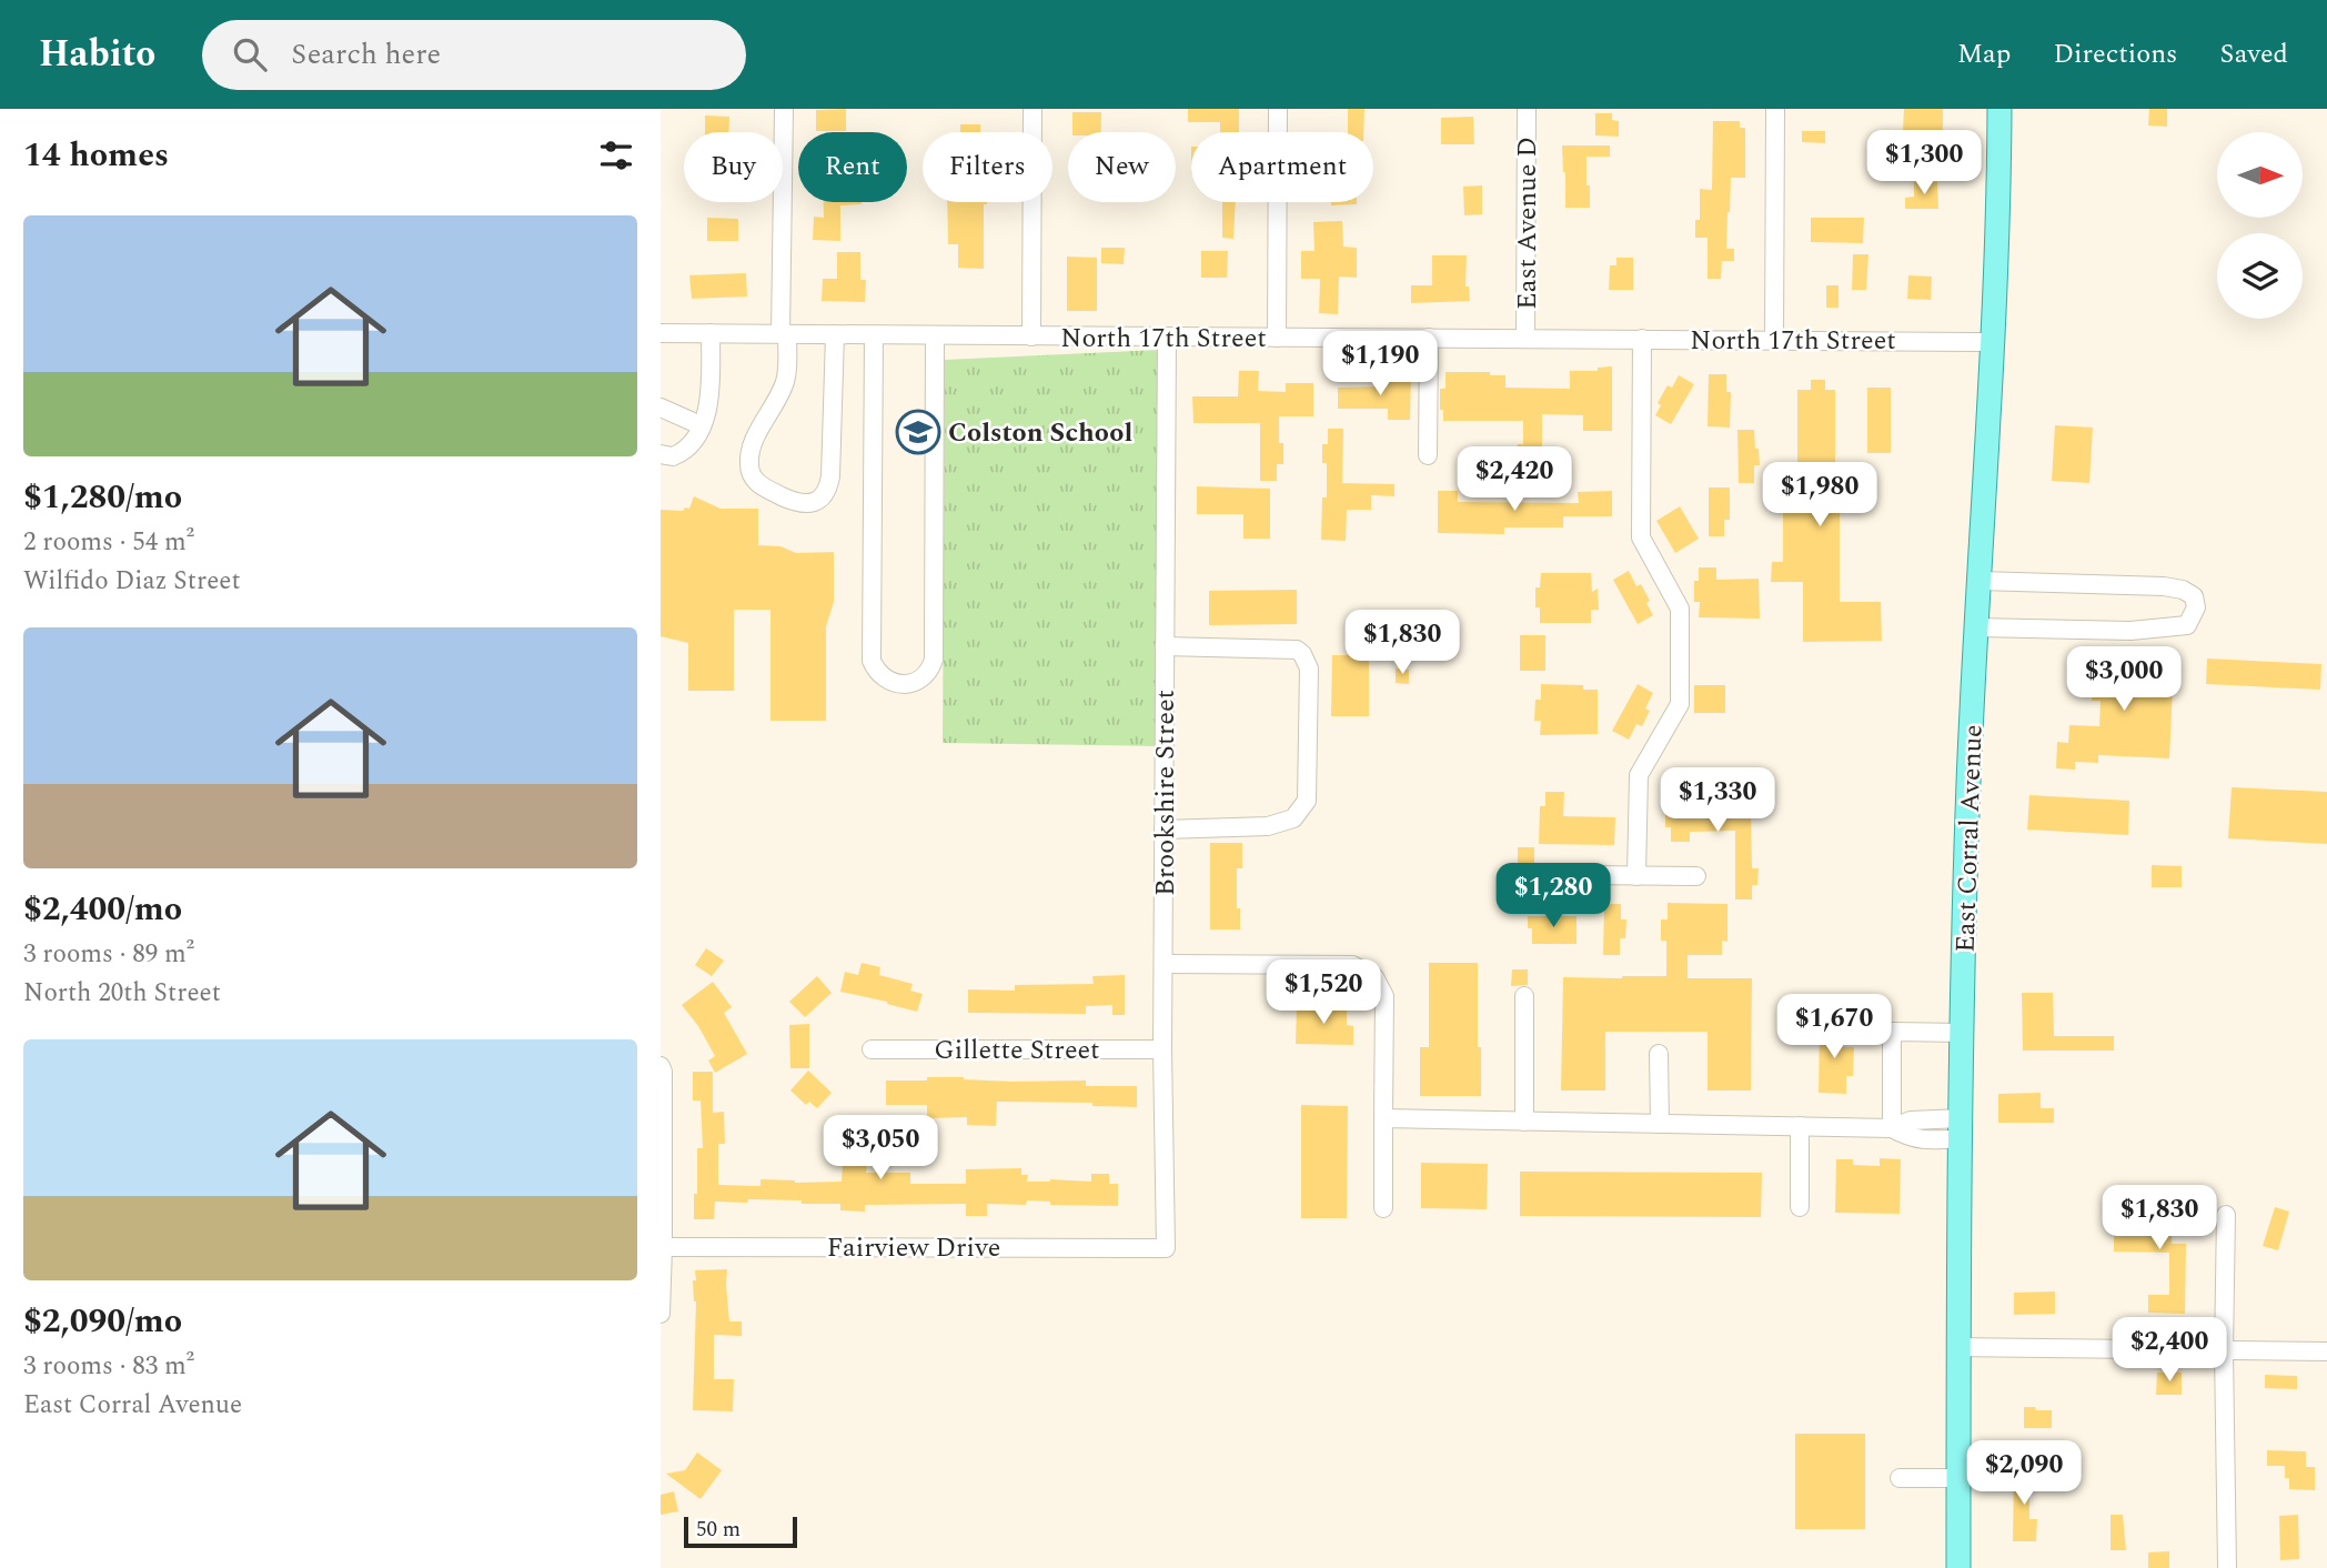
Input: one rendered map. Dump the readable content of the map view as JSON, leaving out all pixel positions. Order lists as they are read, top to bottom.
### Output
{
  "streets": {
    "main road": ["East Corral Avenue"],
    "street": [
      "East Avenue D",
      "North 17th Street",
      "Brookshire Street",
      "Gillette Street",
      "Fairview Drive"
    ]
  },
  "crossings": [
    ["East Avenue D", "North 17th Street"],
    ["North 17th Street", "Brookshire Street"],
    ["North 17th Street", "East Corral Avenue"],
    ["Brookshire Street", "Gillette Street"],
    ["Brookshire Street", "Fairview Drive"]
  ],
  "places": {
    "school or university": ["Colston School"]
  },
  "scale_bar": "50 m",
  "north": "right",
  "page": {
    "header": "Habito",
    "search": "Search here",
    "nav": ["Map", "Directions", "Saved"],
    "heading": "14 homes",
    "price": [
      "$1,300",
      "$1,190",
      "$2,420",
      "$1,980",
      "$1,830",
      "$3,000",
      "$1,330",
      "$1,280",
      "$1,520",
      "$1,670",
      "$3,050",
      "$1,830",
      "$2,400",
      "$2,090"
    ],
    "chip": [
      "Buy",
      "Rent",
      "Filters",
      "New",
      "Apartment"
    ],
    "list": [
      {
        "name": "$1,280/mo",
        "note": "2 rooms · 54 m² · Wilfido Diaz Street"
      },
      {
        "name": "$2,400/mo",
        "note": "3 rooms · 89 m² · North 20th Street"
      },
      {
        "name": "$2,090/mo",
        "note": "3 rooms · 83 m² · East Corral Avenue"
      }
    ],
    "scale": "50 m"
  }
}
